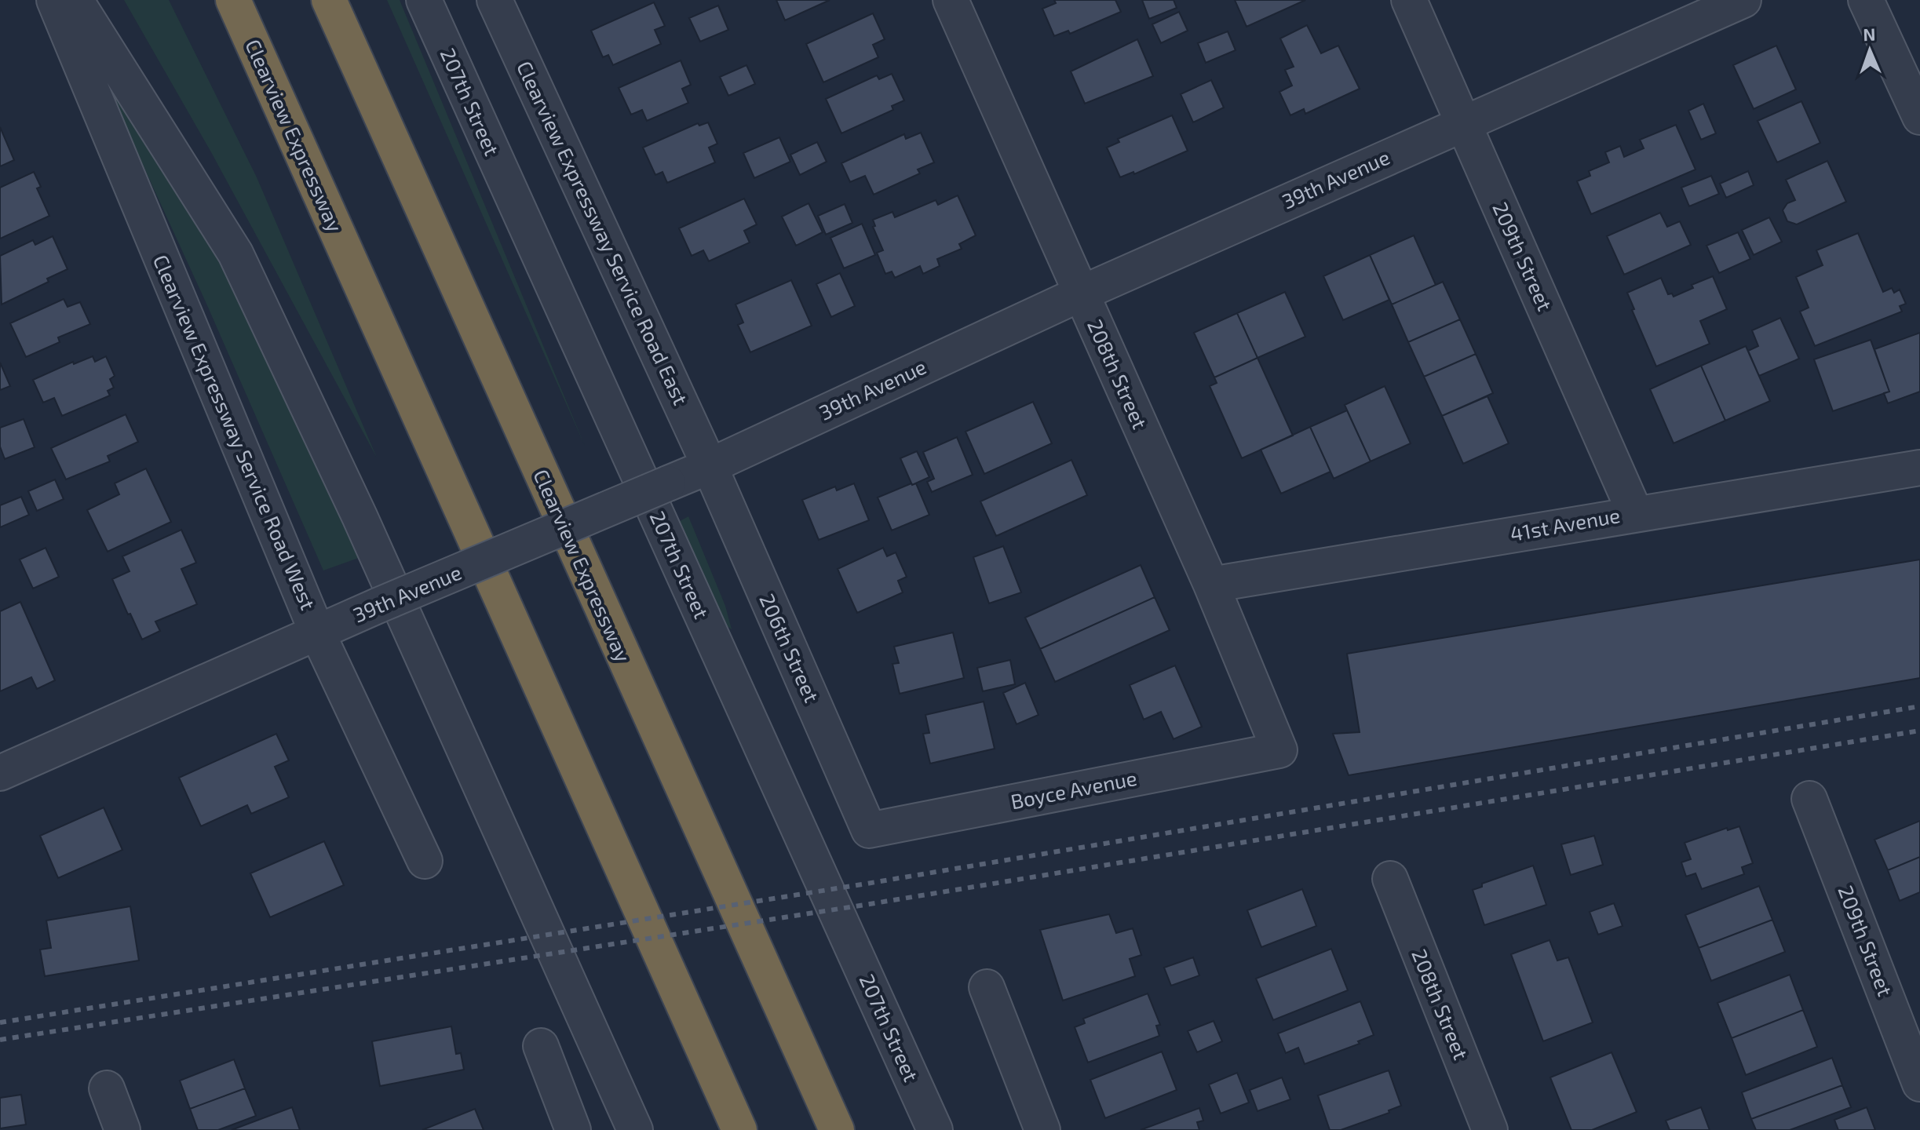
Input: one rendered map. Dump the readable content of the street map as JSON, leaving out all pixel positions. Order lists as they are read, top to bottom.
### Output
{
  "streets": {
    "highway": ["Clearview Expressway"],
    "street": [
      "207th Street",
      "39th Avenue",
      "Clearview Expressway Service Road East",
      "209th Street",
      "208th Street",
      "Clearview Expressway Service Road West",
      "41st Avenue",
      "206th Street",
      "Boyce Avenue"
    ]
  },
  "crossings": [
    ["39th Avenue", "Clearview Expressway Service Road East"],
    ["39th Avenue", "209th Street"],
    ["39th Avenue", "208th Street"],
    ["39th Avenue", "Clearview Expressway Service Road West"],
    ["39th Avenue", "206th Street"],
    ["Clearview Expressway Service Road East", "206th Street"],
    ["209th Street", "41st Avenue"],
    ["208th Street", "41st Avenue"],
    ["208th Street", "Boyce Avenue"],
    ["206th Street", "Boyce Avenue"]
  ],
  "north": "top"
}
